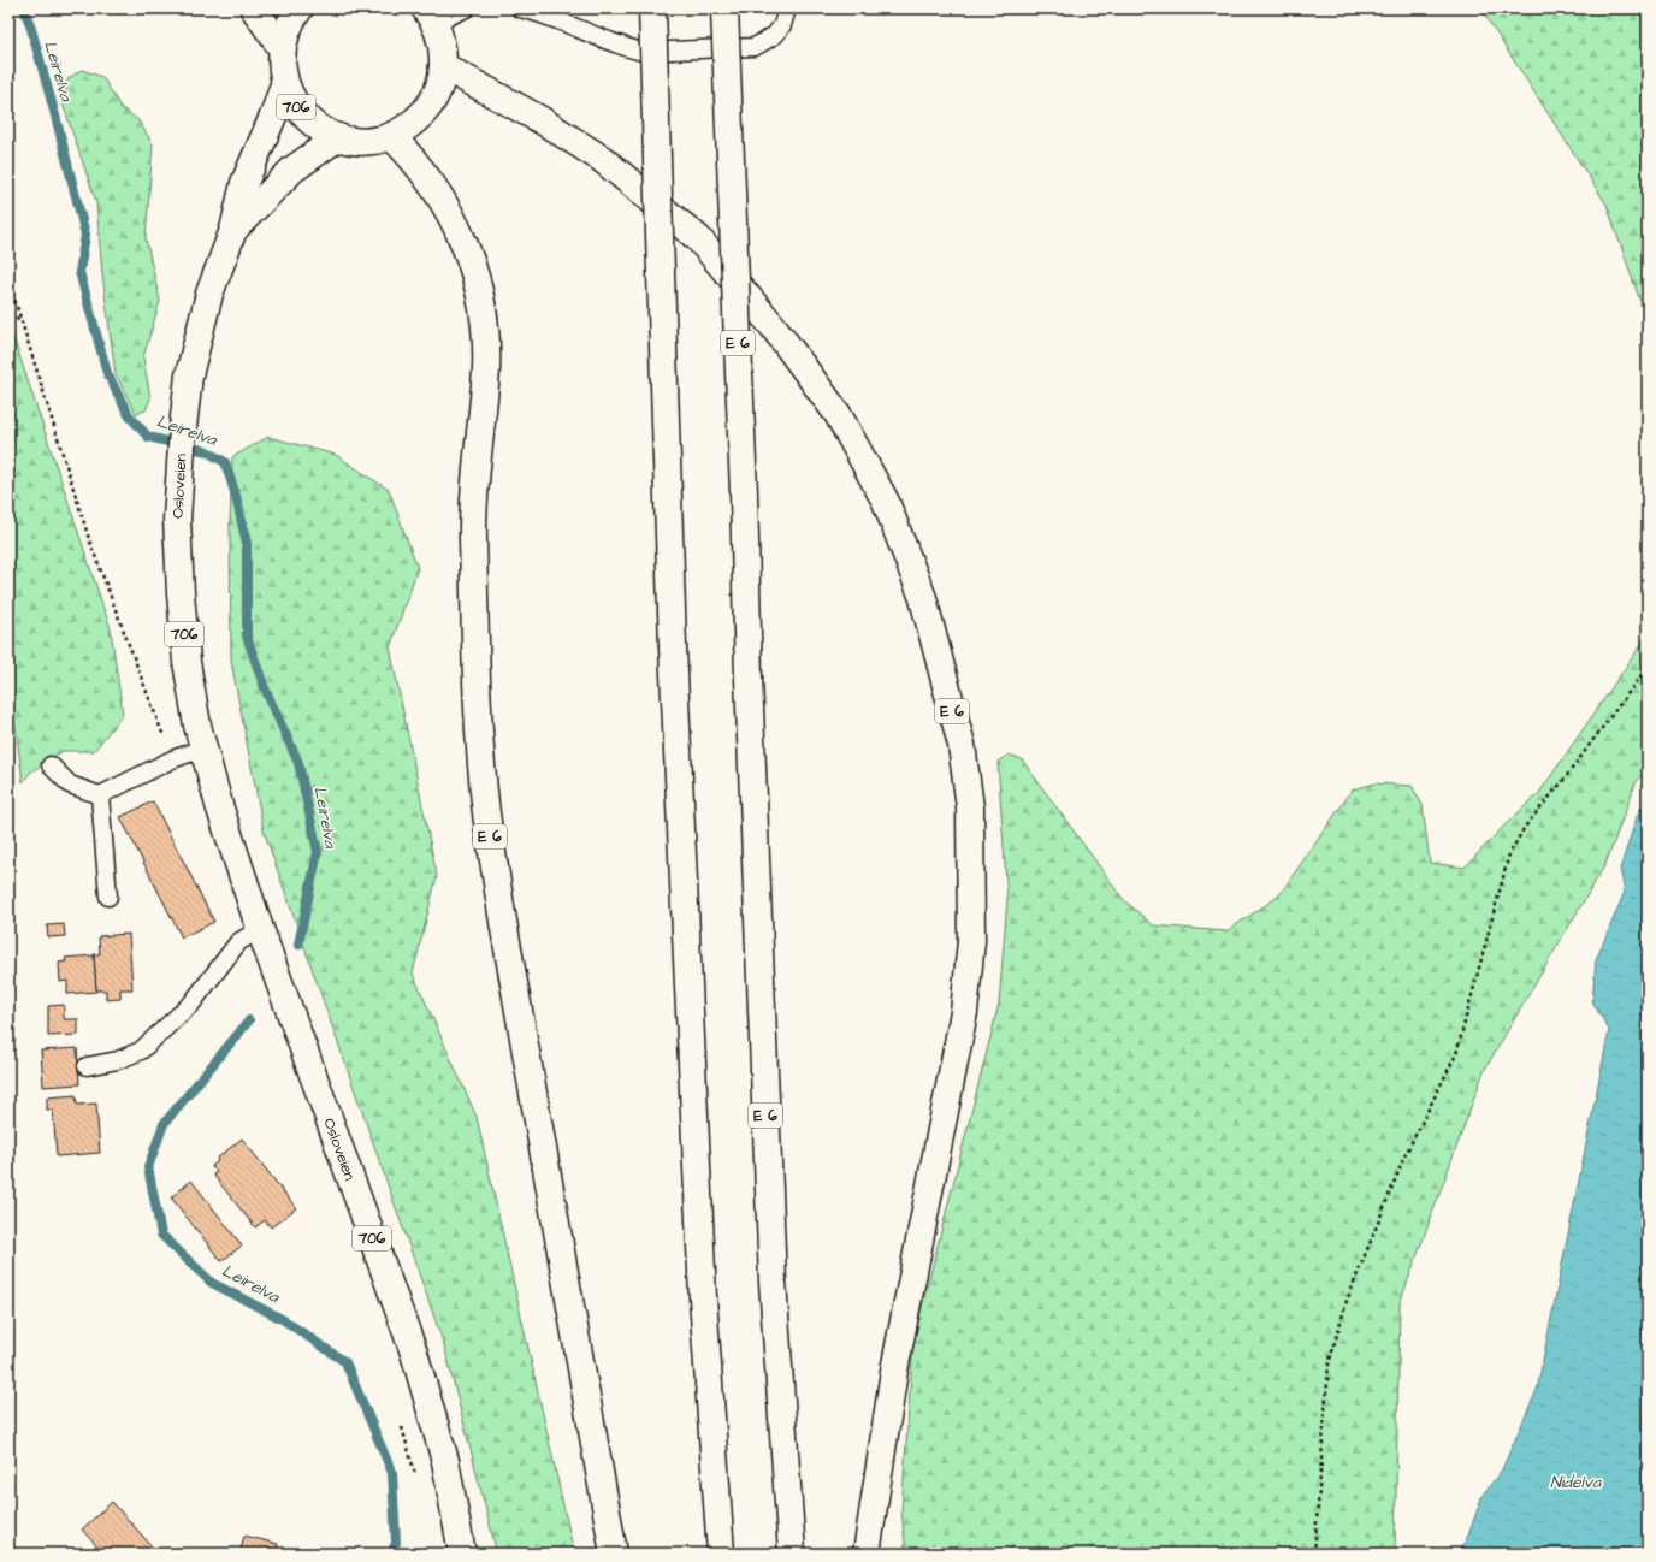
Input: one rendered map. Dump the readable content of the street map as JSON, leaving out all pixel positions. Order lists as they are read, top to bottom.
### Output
{
  "streets": {
    "highway": ["706", "E 6", "Osloveien"]
  },
  "crossings": [
    ["706", "E 6"],
    ["706", "Osloveien"]
  ],
  "water": ["Leirelva", "Nidelva"]
}
